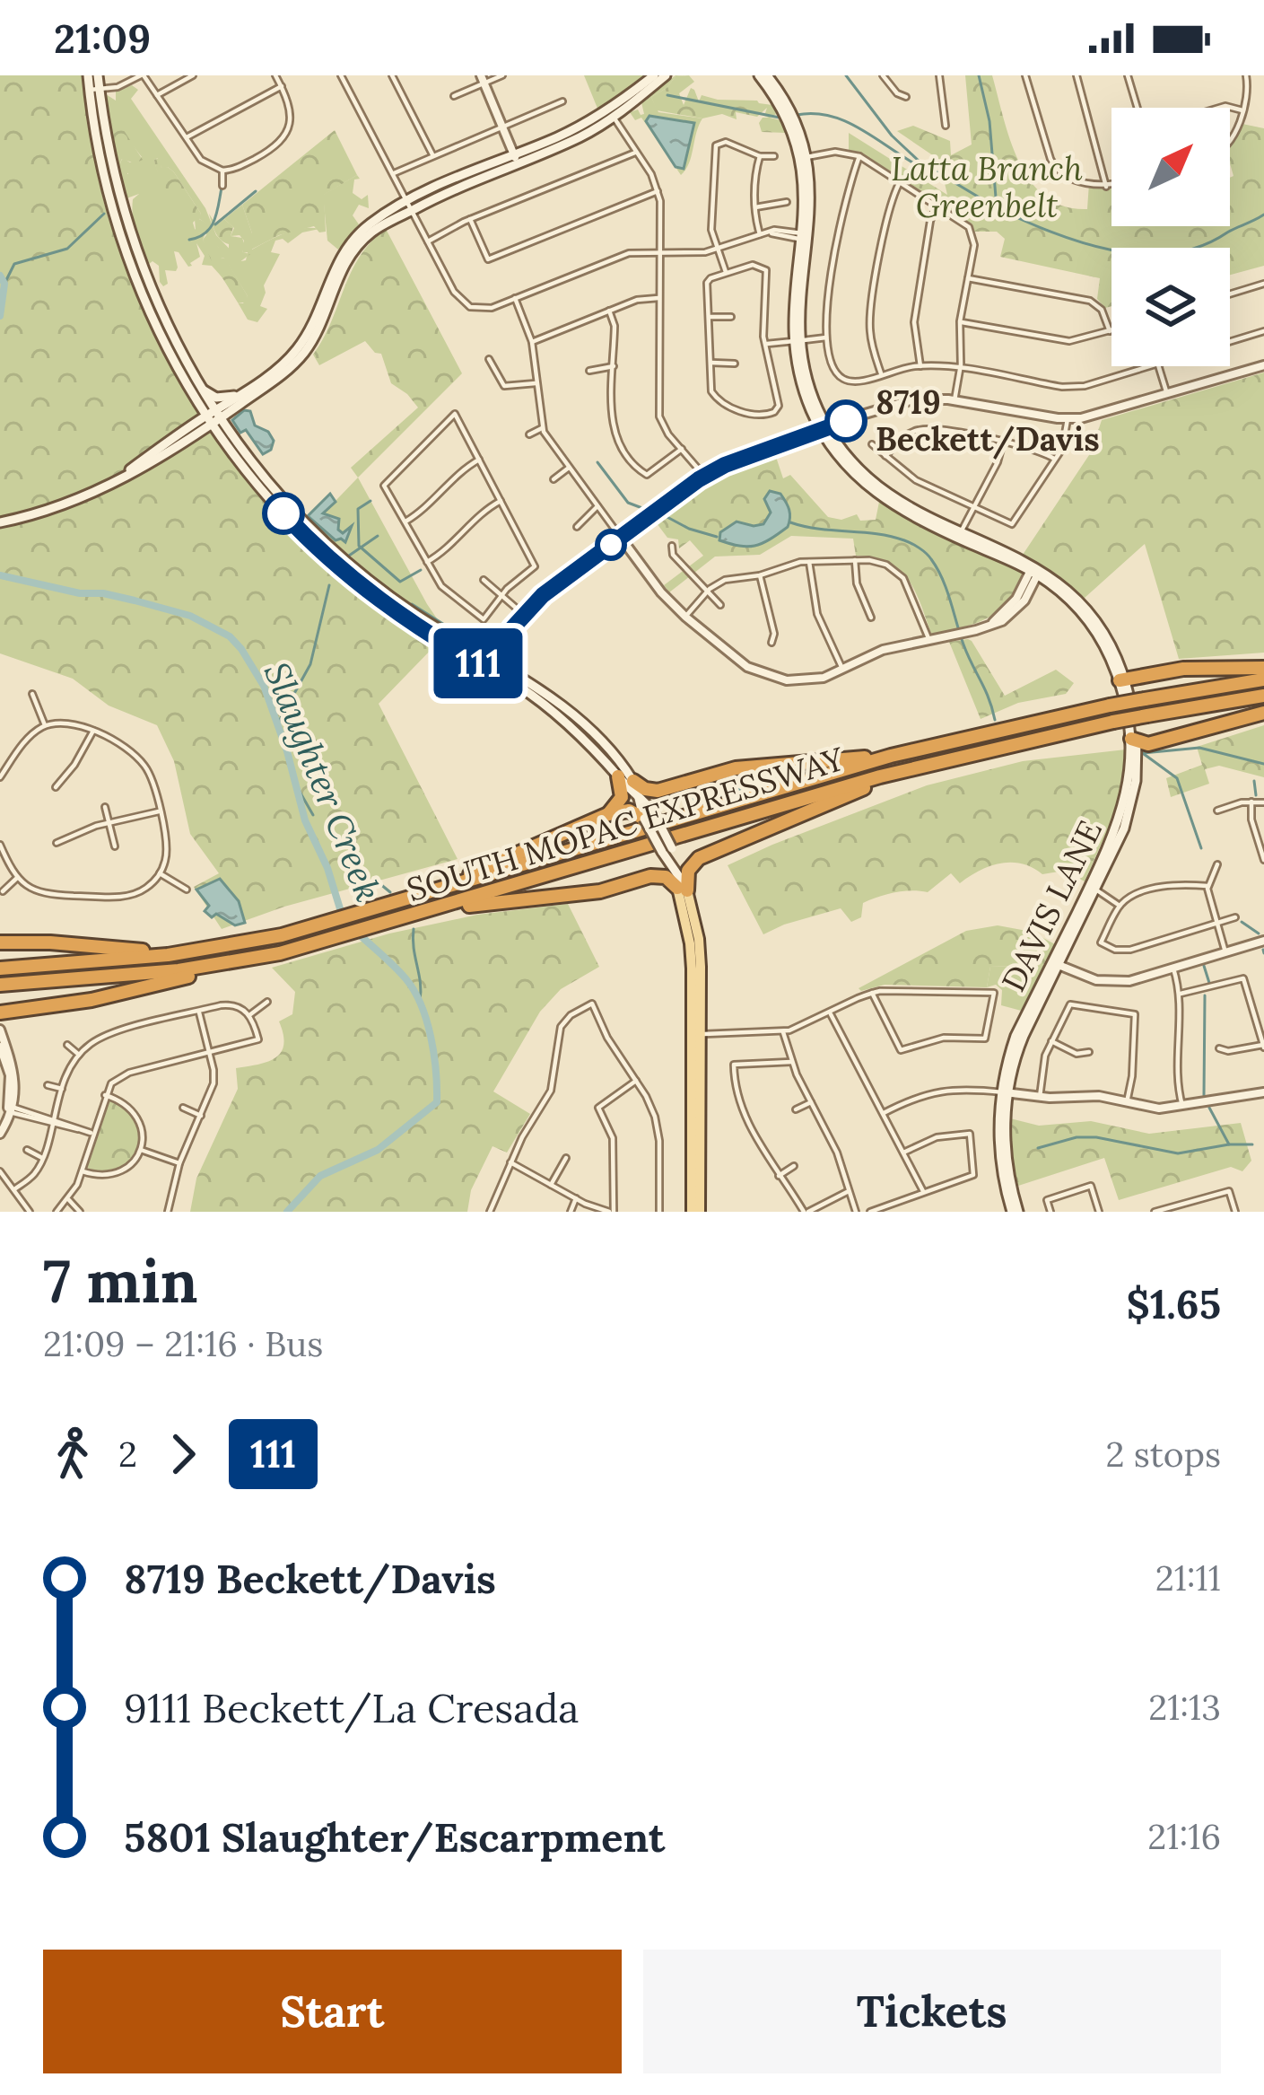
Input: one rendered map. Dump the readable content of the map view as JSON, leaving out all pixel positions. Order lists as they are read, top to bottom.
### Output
{
  "streets": {
    "highway": ["SOUTH MOPAC EXPRESSWAY"],
    "main road": ["DAVIS LANE"]
  },
  "water": ["Slaughter Creek"],
  "parks": ["Latta Branch Greenbelt"],
  "places": ["8719 Beckett/Davis"],
  "lines": ["bus line 111"],
  "north": "top right",
  "page": {
    "status": "21:09",
    "on_map": "111",
    "heading": ["7 min", "21:09 – 21:16 · Bus", "$1.65"],
    "legs": ["2", "111", "2 stops"],
    "list": [
      {
        "name": "8719 Beckett/Davis",
        "value": "21:11"
      },
      {
        "name": "9111 Beckett/La Cresada",
        "value": "21:13"
      },
      {
        "name": "5801 Slaughter/Escarpment",
        "value": "21:16"
      }
    ],
    "buttons": ["Start", "Tickets"]
  }
}
